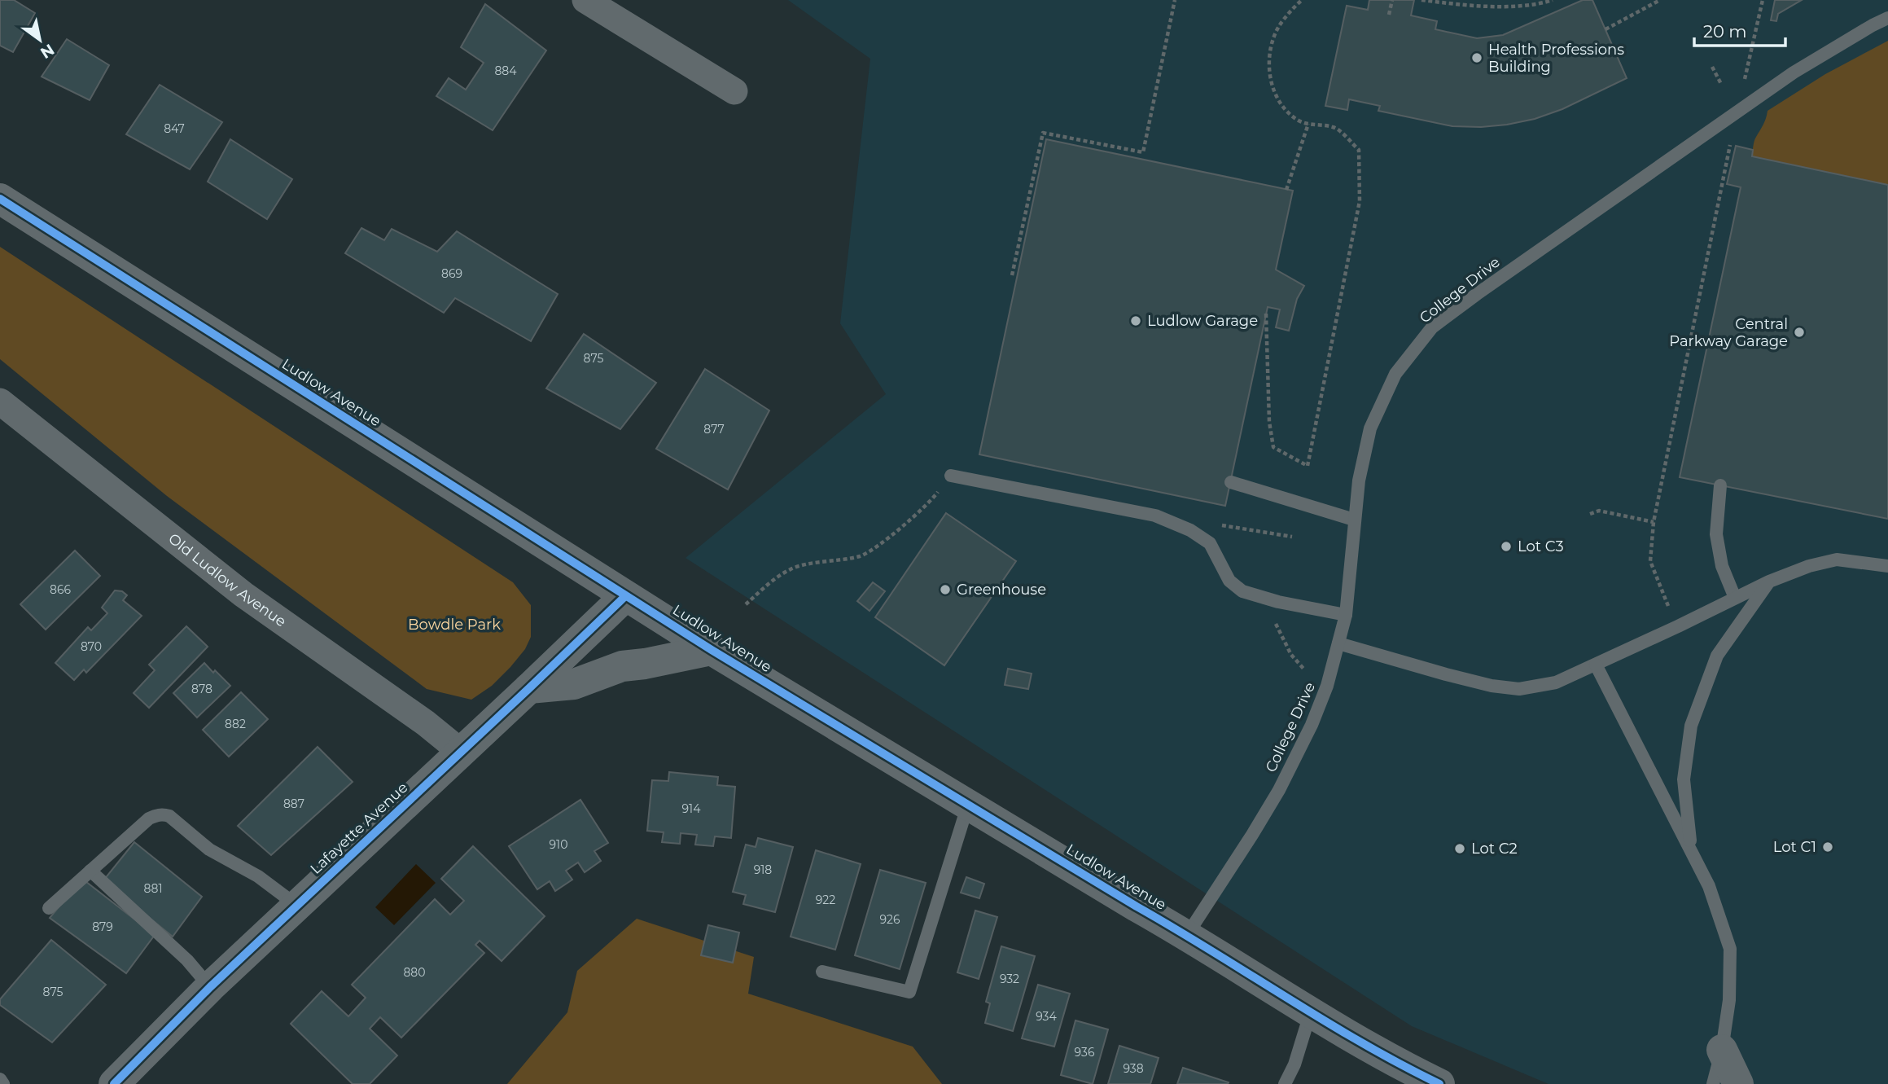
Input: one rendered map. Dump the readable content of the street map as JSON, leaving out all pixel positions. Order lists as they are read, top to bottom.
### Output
{
  "streets": {
    "main road": ["Ludlow Avenue", "Lafayette Avenue"],
    "street": ["Old Ludlow Avenue"],
    "lane": ["College Drive"]
  },
  "crossings": [
    ["College Drive", "Ludlow Avenue"],
    ["Ludlow Avenue", "Lafayette Avenue"],
    ["Old Ludlow Avenue", "Lafayette Avenue"]
  ],
  "parks": ["Bowdle Park"],
  "places": [
    "Health Professions Building",
    "Ludlow Garage",
    "Central Parkway Garage",
    "Lot C3",
    "Greenhouse",
    "Lot C1",
    "Lot C2"
  ],
  "house_numbers": [
    "884",
    "847",
    "869",
    "875",
    "877",
    "866",
    "870",
    "878",
    "882",
    "887",
    "914",
    "910",
    "918",
    "881",
    "922",
    "926",
    "879",
    "880",
    "932",
    "875",
    "934",
    "936",
    "938"
  ],
  "scale_bar": "20 m",
  "north": "bottom right"
}
